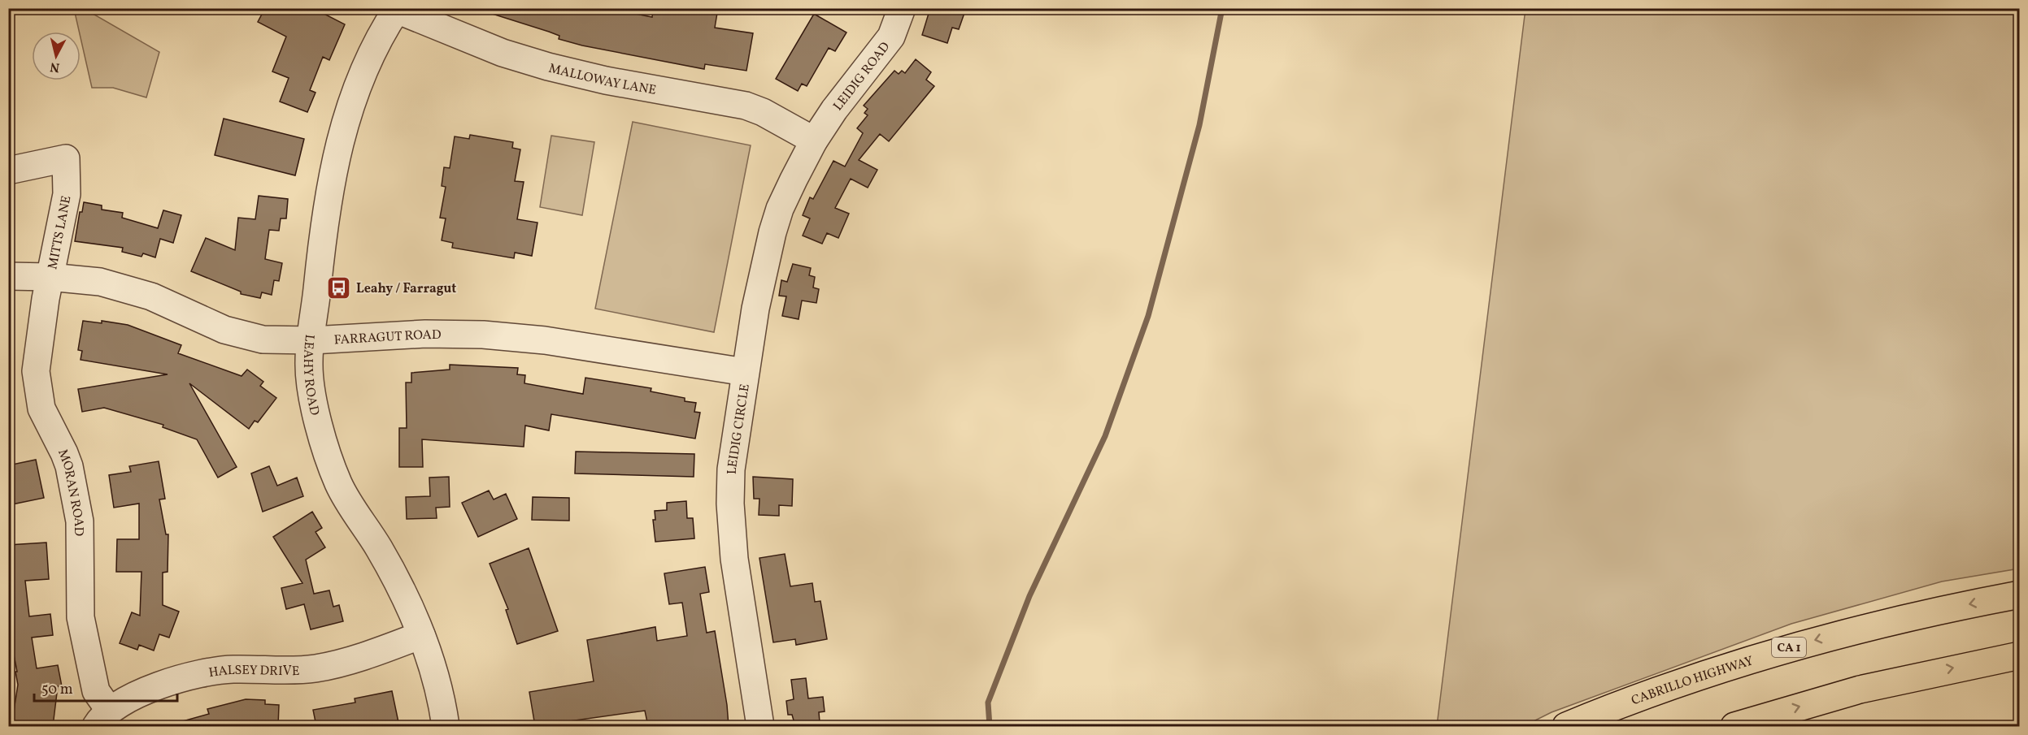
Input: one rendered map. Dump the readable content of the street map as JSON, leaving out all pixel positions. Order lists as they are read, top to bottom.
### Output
{
  "streets": {
    "highway": ["CA 1", "CABRILLO HIGHWAY"],
    "street": [
      "LEIDIG ROAD",
      "MALLOWAY LANE",
      "MITTS LANE",
      "FARRAGUT ROAD",
      "LEAHY ROAD",
      "LEIDIG CIRCLE",
      "MORAN ROAD",
      "HALSEY DRIVE"
    ]
  },
  "crossings": [
    ["LEIDIG ROAD", "MALLOWAY LANE"],
    ["LEIDIG ROAD", "LEIDIG CIRCLE"],
    ["MALLOWAY LANE", "LEAHY ROAD"],
    ["MALLOWAY LANE", "LEIDIG CIRCLE"],
    ["MITTS LANE", "FARRAGUT ROAD"],
    ["MITTS LANE", "MORAN ROAD"],
    ["FARRAGUT ROAD", "LEAHY ROAD"],
    ["FARRAGUT ROAD", "LEIDIG CIRCLE"],
    ["FARRAGUT ROAD", "MORAN ROAD"],
    ["LEAHY ROAD", "HALSEY DRIVE"],
    ["MORAN ROAD", "HALSEY DRIVE"]
  ],
  "places": {
    "bus stop": ["Leahy / Farragut"]
  },
  "scale_bar": "50 m",
  "north": "bottom"
}
